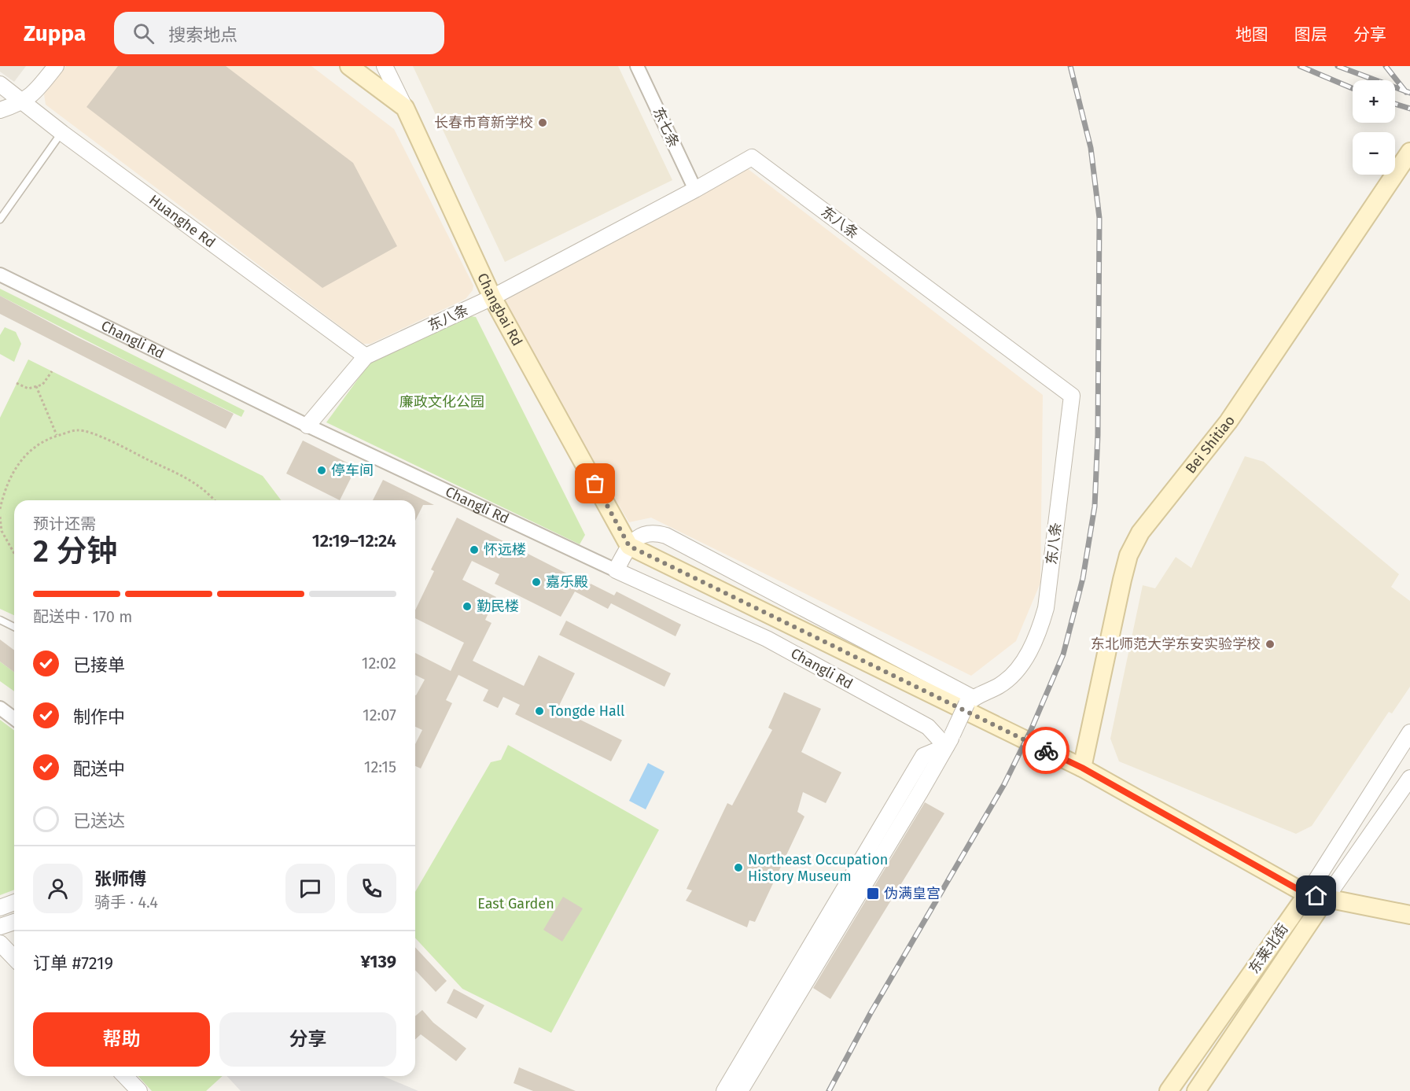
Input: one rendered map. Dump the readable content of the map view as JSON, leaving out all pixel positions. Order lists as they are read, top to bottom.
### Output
{
  "streets": {
    "main road": ["Changbai Rd", "Bei Shitiao", "东莱北街"],
    "street": [
      "东七条",
      "Huanghe Rd",
      "东八条",
      "Changli Rd"
    ]
  },
  "crossings": [
    ["东七条", "东八条"],
    ["Huanghe Rd", "东八条"],
    ["东八条", "Changbai Rd"],
    ["东八条", "Changli Rd"]
  ],
  "parks": ["廉政文化公园", "East Garden"],
  "places": {
    "other": [
      "长春市育新学校",
      "停车间",
      "怀远楼",
      "嘉乐殿",
      "勤民楼",
      "东北师范大学东安实验学校",
      "Tongde Hall",
      "Northeast Occupation History Museum"
    ],
    "transit": ["伪满皇宫"]
  },
  "page": {
    "header": "Zuppa",
    "search": "搜索地点",
    "nav": ["地图", "图层", "分享"],
    "map_buttons": ["+", "−"],
    "heading": ["2 分钟", "预计还需", "12:19–12:24"],
    "panel": [
      "张师傅",
      "骑手 · 4.4",
      "订单 #7219",
      "¥139"
    ],
    "bar": "配送中 · 170 m",
    "list": [
      ["已接单", "12:02"],
      ["制作中", "12:07"],
      ["配送中", "12:15"],
      "已送达"
    ],
    "buttons": ["帮助", "分享"]
  }
}
